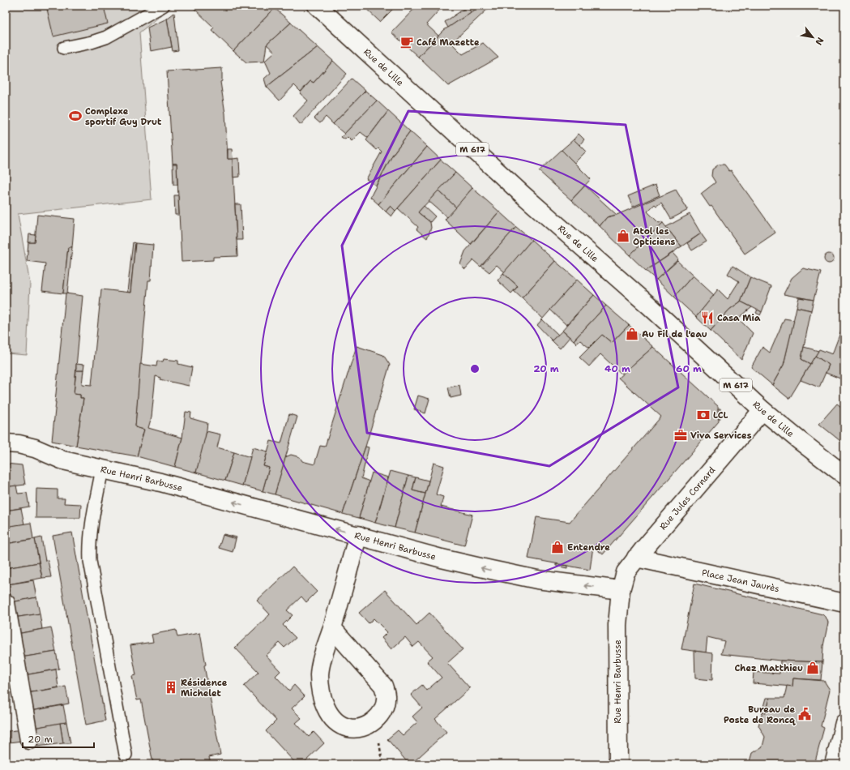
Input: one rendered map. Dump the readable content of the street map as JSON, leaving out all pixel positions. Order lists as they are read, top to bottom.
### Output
{
  "streets": {
    "street": [
      "Rue de Lille",
      "M 617",
      "Rue Henri Barbusse",
      "Rue Jules Cornard",
      "Place Jean Jaurès"
    ]
  },
  "crossings": [
    ["Rue de Lille", "Rue Jules Cornard"],
    ["Rue Henri Barbusse", "Rue Jules Cornard"],
    ["Rue Jules Cornard", "Place Jean Jaurès"]
  ],
  "one_way": ["Rue Henri Barbusse"],
  "places": {
    "cafe": ["Café Mazette"],
    "sports": ["Complexe sportif Guy Drut"],
    "shop": [
      "Atol les Opticiens",
      "Au Fil de l'eau",
      "Entendre",
      "Chez Matthieu"
    ],
    "restaurant": ["Casa Mia"],
    "bank": ["LCL"],
    "office": ["Viva Services"],
    "building": ["Résidence Michelet"],
    "public building": ["Bureau de Poste de Roncq"]
  },
  "scale_bar": "20 m",
  "north": "bottom right",
  "rings": ["20 m", "40 m", "60 m"]
}
